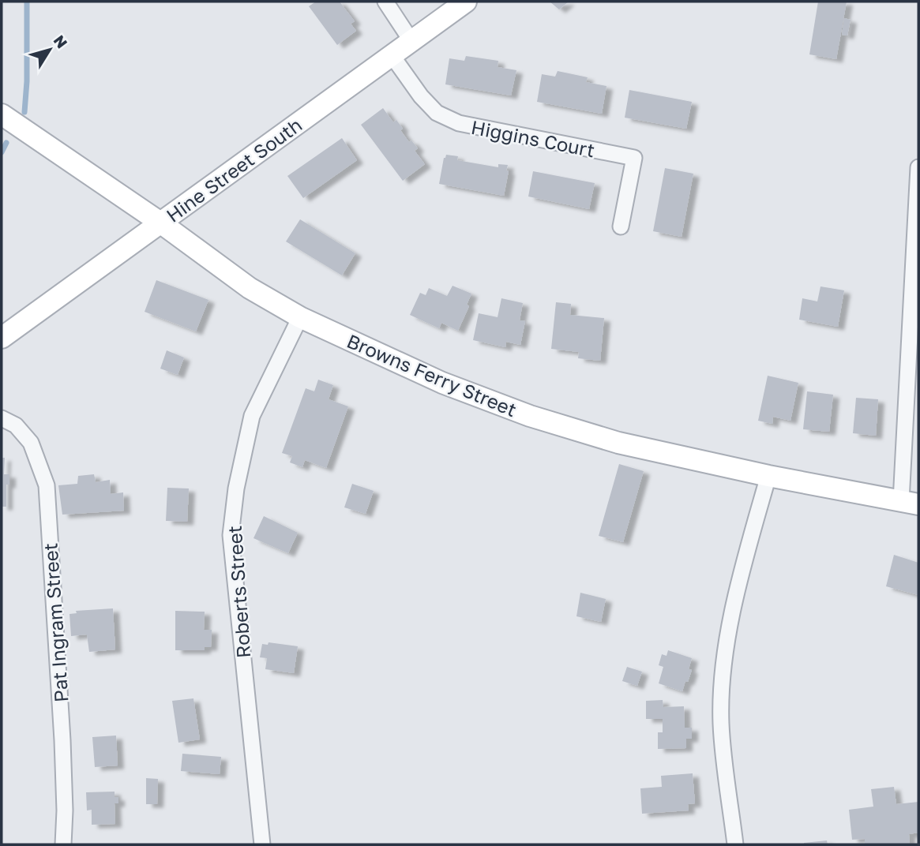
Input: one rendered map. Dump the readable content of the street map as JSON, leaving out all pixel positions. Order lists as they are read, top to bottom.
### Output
{
  "streets": {
    "street": [
      "Higgins Court",
      "Hine Street South",
      "Browns Ferry Street",
      "Roberts Street",
      "Pat Ingram Street"
    ]
  },
  "crossings": [
    ["Higgins Court", "Hine Street South"],
    ["Hine Street South", "Browns Ferry Street"],
    ["Browns Ferry Street", "Roberts Street"]
  ],
  "north": "top right"
}
